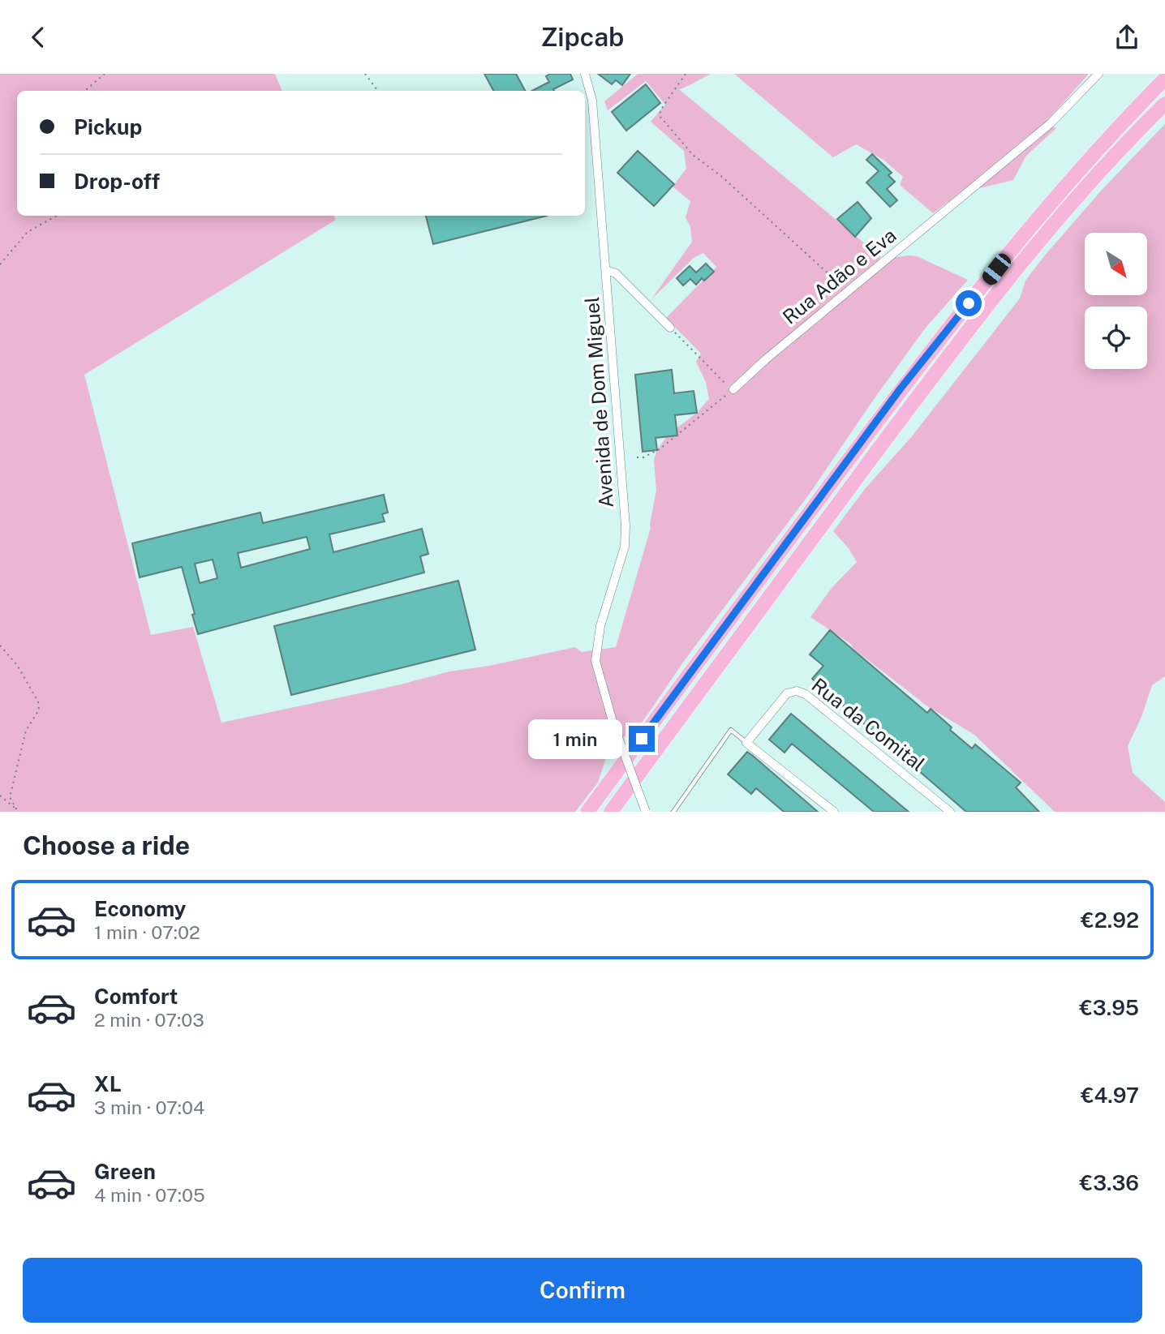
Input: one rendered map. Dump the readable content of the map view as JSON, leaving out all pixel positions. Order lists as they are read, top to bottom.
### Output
{
  "streets": {
    "street": ["Rua Adão e Eva", "Avenida de Dom Miguel", "Rua da Comital"]
  },
  "north": "bottom right",
  "page": {
    "header": "Zipcab",
    "banner": ["Pickup", "Drop-off"],
    "bubble": "1 min",
    "heading": "Choose a ride",
    "list": [
      {
        "name": "Economy",
        "note": "1 min · 07:02",
        "value": "€2.92"
      },
      {
        "name": "Comfort",
        "note": "2 min · 07:03",
        "value": "€3.95"
      },
      {
        "name": "XL",
        "note": "3 min · 07:04",
        "value": "€4.97"
      },
      {
        "name": "Green",
        "note": "4 min · 07:05",
        "value": "€3.36"
      }
    ],
    "buttons": "Confirm"
  }
}
